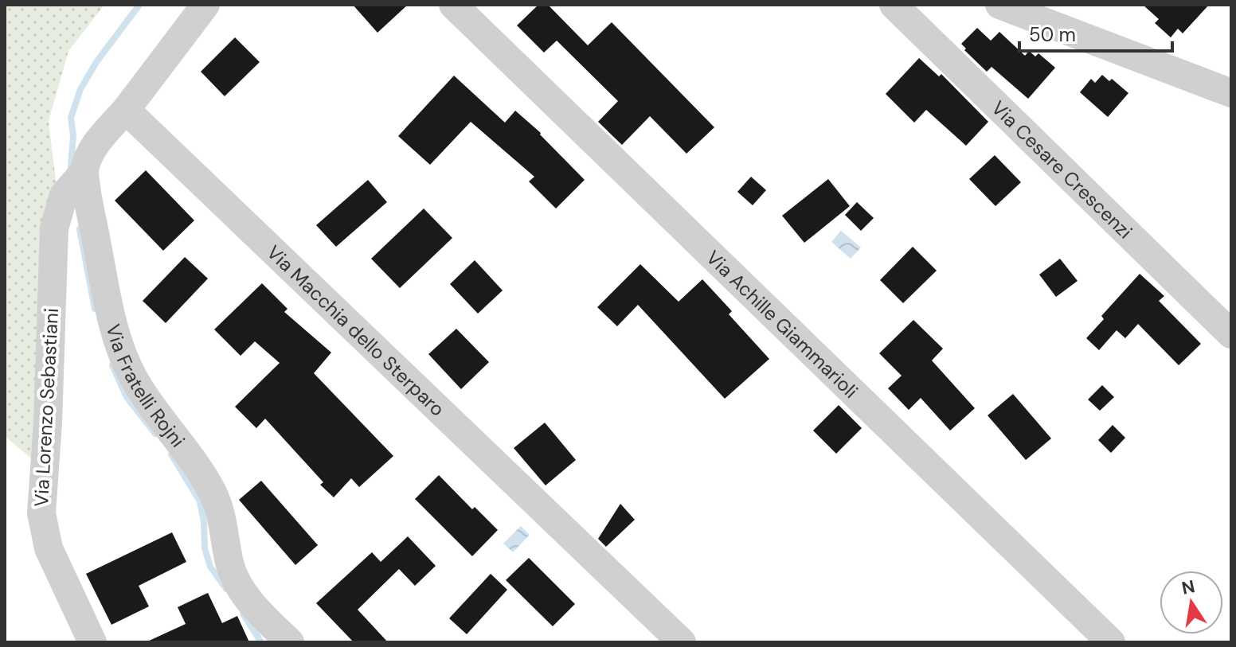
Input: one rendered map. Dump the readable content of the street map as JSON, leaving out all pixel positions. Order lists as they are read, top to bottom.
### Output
{
  "streets": {
    "street": [
      "Via Cesare Crescenzi",
      "Via Achille Giammarioli",
      "Via Macchia dello Sterparo",
      "Via Fratelli Rojni",
      "Via Lorenzo Sebastiani"
    ]
  },
  "crossings": [
    ["Via Fratelli Rojni", "Via Lorenzo Sebastiani"]
  ],
  "scale_bar": "50 m",
  "north": "top"
}
